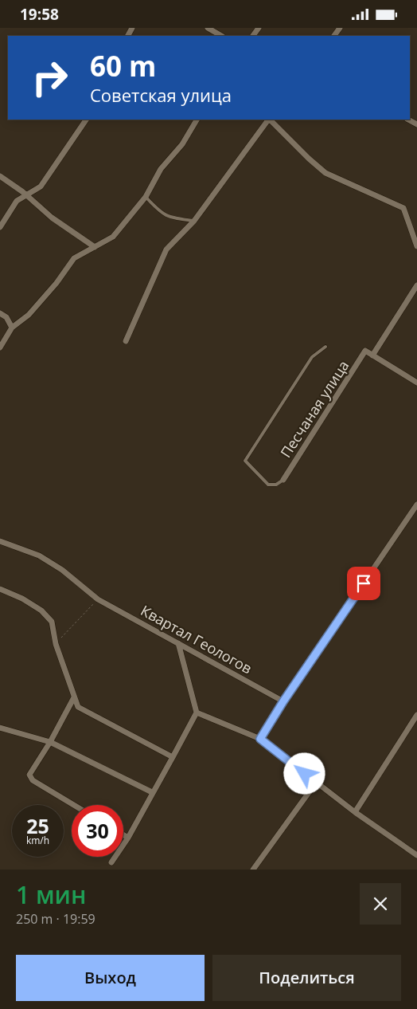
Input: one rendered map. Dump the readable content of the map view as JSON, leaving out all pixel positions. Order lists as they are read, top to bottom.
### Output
{
  "streets": {
    "street": ["Песчаная улица", "Квартал Геологов"]
  },
  "page": {
    "status": "19:58",
    "turn": ["60 m", "Советская улица"],
    "speed": "25 km/h",
    "limit": "30",
    "heading": ["1 мин", "250 m · 19:59"],
    "buttons": ["Выход", "Поделиться"]
  }
}
